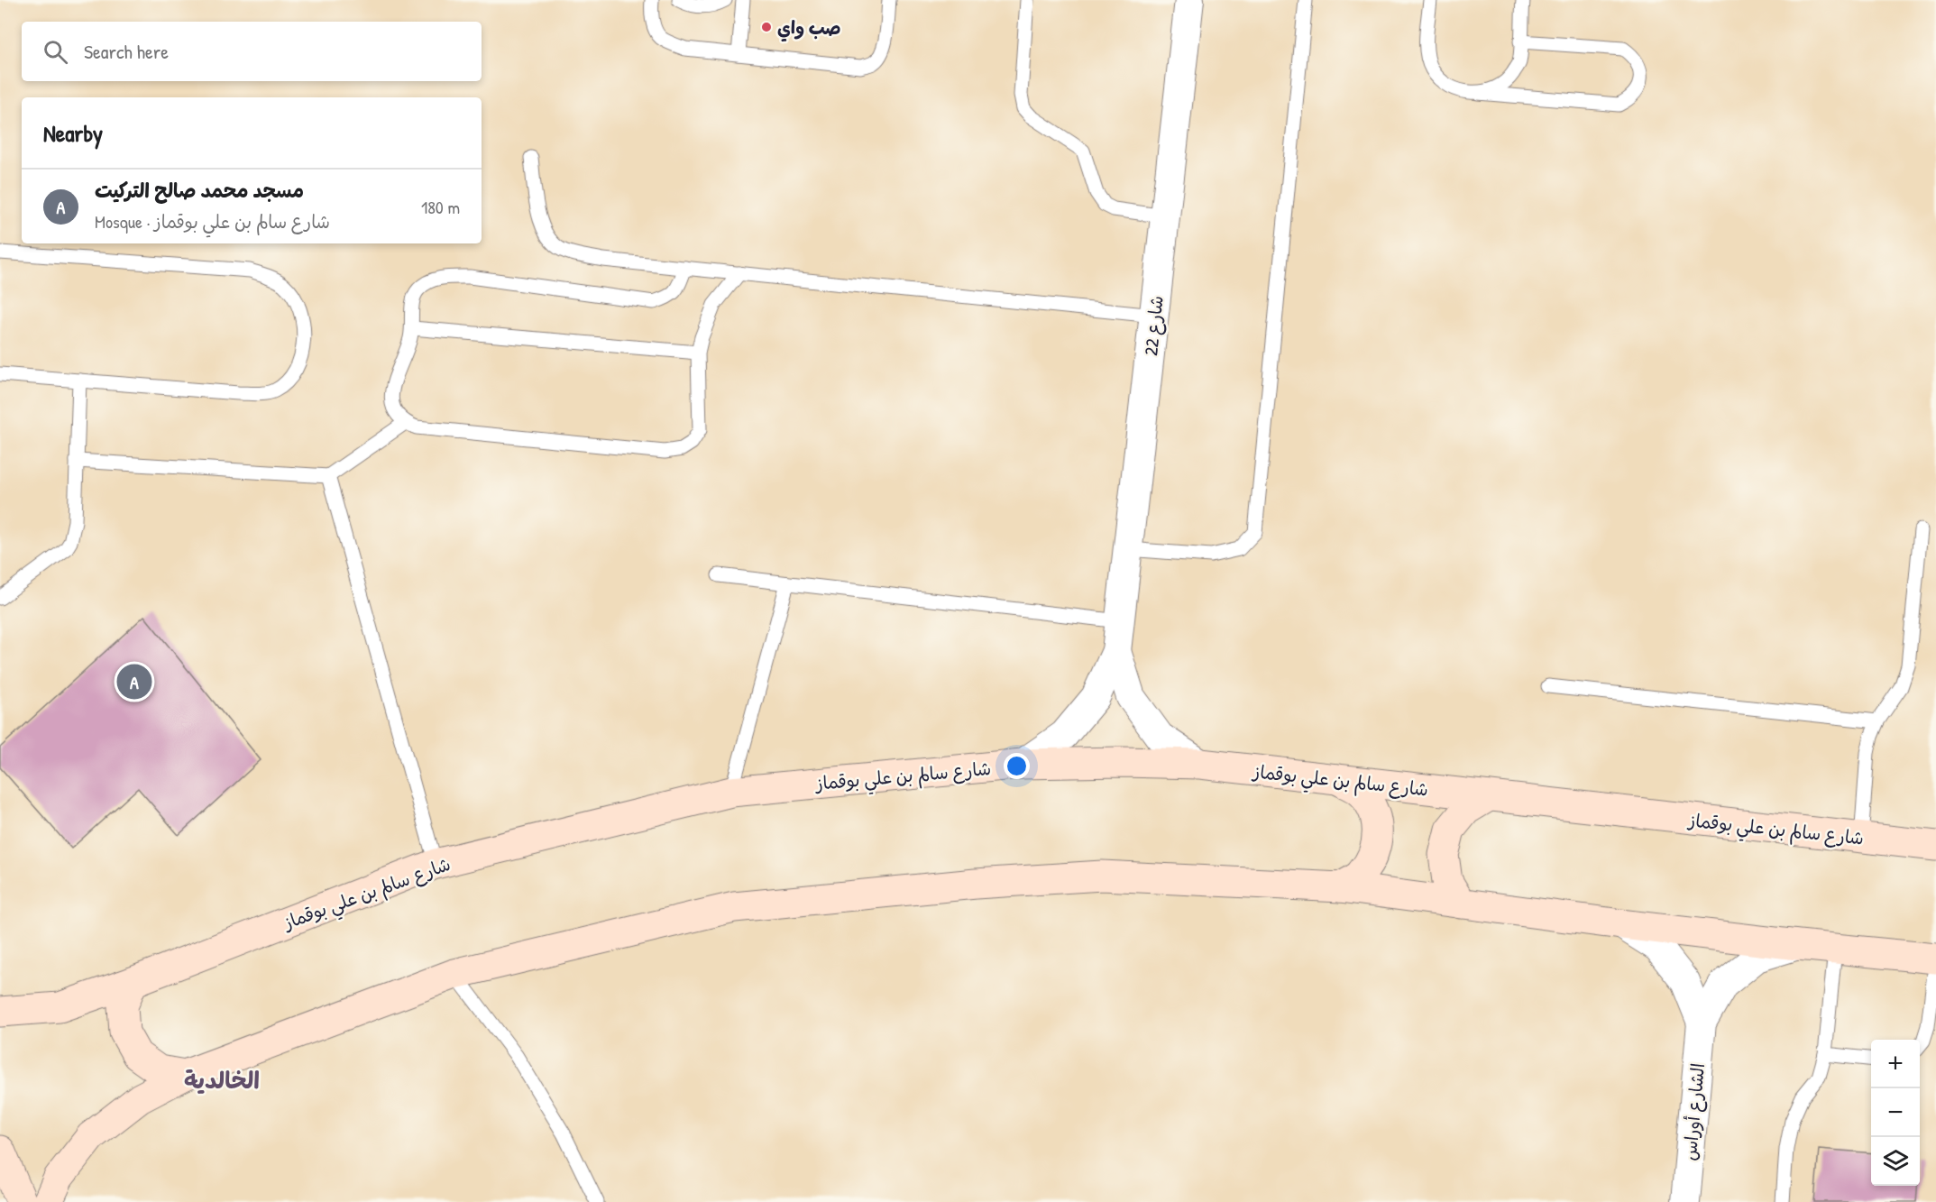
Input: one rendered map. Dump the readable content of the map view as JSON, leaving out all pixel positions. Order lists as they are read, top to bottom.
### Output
{
  "streets": {
    "main road": ["شارع سالم بن علي بوقماز"],
    "street": ["شارع 22", "الشارع أوراس"]
  },
  "crossings": [
    ["شارع 22", "شارع سالم بن علي بوقماز"]
  ],
  "districts": ["الخالدية"],
  "places": ["صب واي"],
  "page": {
    "search": "Search here",
    "heading": "Nearby",
    "list": [
      {
        "mark": "A",
        "name": "مسجد محمد صالح التركيت",
        "note": "Mosque · شارع سالم بن علي بوقماز",
        "value": "180 m"
      }
    ],
    "pins": "A",
    "map_buttons": ["+", "−"]
  }
}
